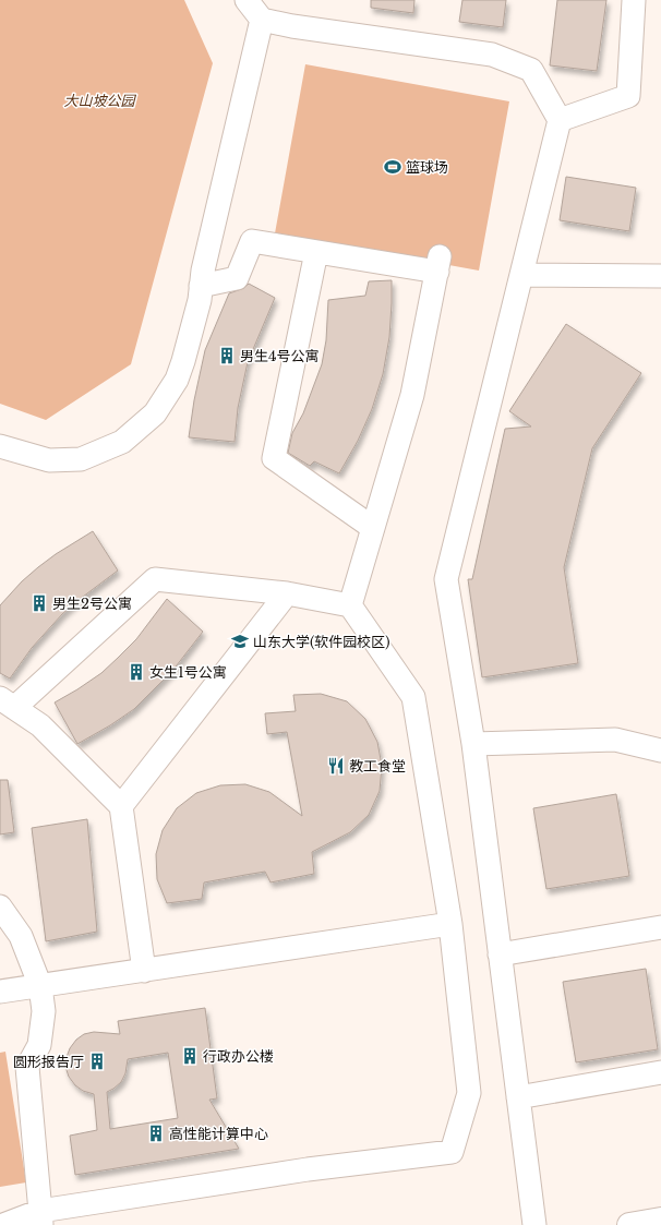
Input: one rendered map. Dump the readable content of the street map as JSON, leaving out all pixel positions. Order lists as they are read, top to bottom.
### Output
{
  "parks": ["大山坡公园"],
  "places": {
    "sports": ["篮球场"],
    "building": [
      "男生4号公寓",
      "男生2号公寓",
      "女生1号公寓",
      "行政办公楼",
      "圆形报告厅",
      "高性能计算中心"
    ],
    "school or university": ["山东大学(软件园校区)"],
    "restaurant": ["教工食堂"]
  }
}
